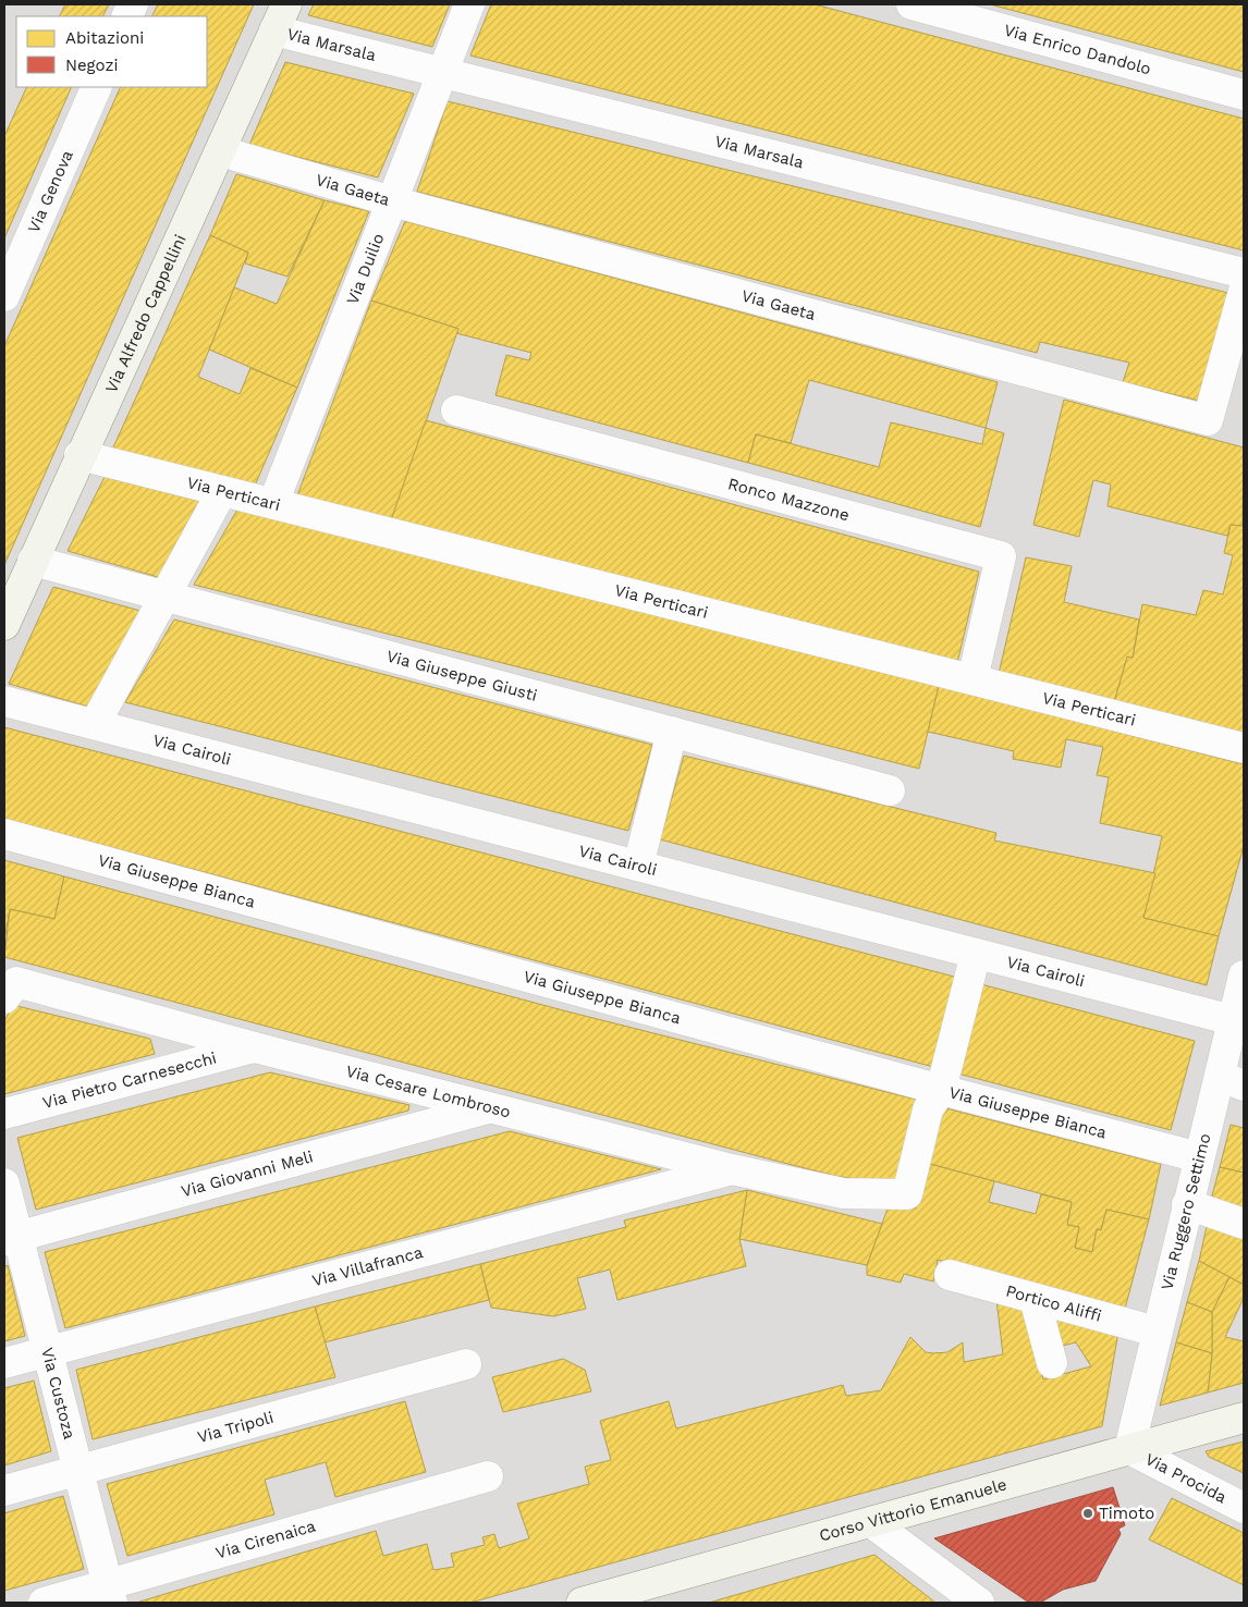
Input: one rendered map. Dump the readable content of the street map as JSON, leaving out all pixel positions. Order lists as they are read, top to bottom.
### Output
{
  "streets": {
    "main road": ["Via Alfredo Cappellini", "Corso Vittorio Emanuele"],
    "street": [
      "Via Marsala",
      "Via Enrico Dandolo",
      "Via Genova",
      "Via Gaeta",
      "Via Duilio",
      "Via Perticari",
      "Ronco Mazzone",
      "Via Giuseppe Giusti",
      "Via Cairoli",
      "Via Giuseppe Bianca",
      "Via Pietro Carnesecchi",
      "Via Cesare Lombroso",
      "Via Giovanni Meli",
      "Via Ruggero Settimo",
      "Via Villafranca",
      "Portico Aliffi",
      "Via Custoza",
      "Via Tripoli",
      "Via Procida",
      "Via Cirenaica"
    ]
  },
  "crossings": [
    ["Via Marsala", "Via Duilio"],
    ["Via Marsala", "Via Alfredo Cappellini"],
    ["Via Gaeta", "Via Duilio"],
    ["Via Gaeta", "Via Alfredo Cappellini"],
    ["Via Duilio", "Via Perticari"],
    ["Via Alfredo Cappellini", "Via Perticari"],
    ["Via Alfredo Cappellini", "Via Giuseppe Giusti"],
    ["Via Perticari", "Ronco Mazzone"],
    ["Via Cairoli", "Via Ruggero Settimo"],
    ["Via Giuseppe Bianca", "Via Cesare Lombroso"],
    ["Via Giuseppe Bianca", "Via Ruggero Settimo"],
    ["Via Pietro Carnesecchi", "Via Cesare Lombroso"],
    ["Via Cesare Lombroso", "Via Giovanni Meli"],
    ["Via Cesare Lombroso", "Via Villafranca"],
    ["Via Giovanni Meli", "Via Custoza"],
    ["Via Ruggero Settimo", "Portico Aliffi"],
    ["Via Ruggero Settimo", "Via Procida"],
    ["Via Ruggero Settimo", "Corso Vittorio Emanuele"],
    ["Via Villafranca", "Via Custoza"],
    ["Via Custoza", "Via Tripoli"],
    ["Via Custoza", "Via Cirenaica"],
    ["Via Procida", "Corso Vittorio Emanuele"]
  ],
  "places": ["Timoto"],
  "legend": ["Abitazioni", "Negozi"]
}
